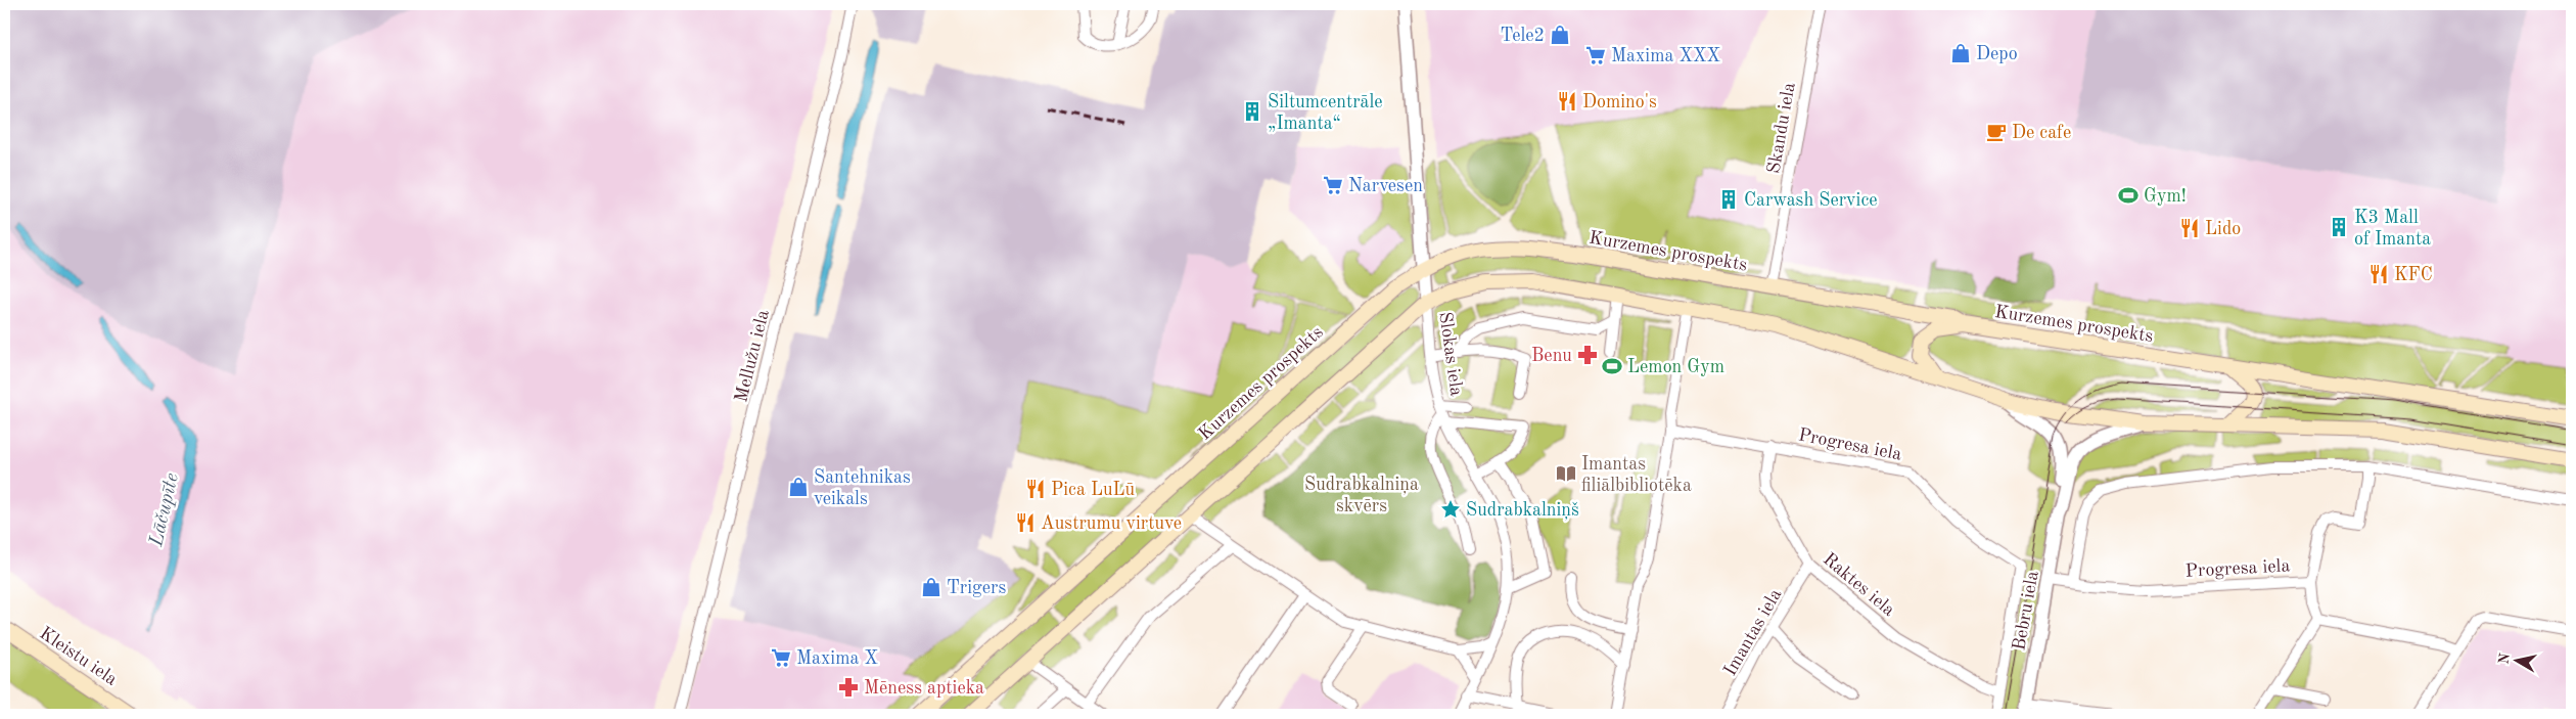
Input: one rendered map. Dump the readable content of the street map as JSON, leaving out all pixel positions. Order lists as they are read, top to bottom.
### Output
{
  "streets": {
    "main road": ["Kurzemes prospekts", "Kleistu iela"],
    "street": [
      "Skandu iela",
      "Slokas iela",
      "Mellužu iela",
      "Progresa iela",
      "Raktes iela",
      "Bebru iela",
      "Imantas iela"
    ]
  },
  "crossings": [
    ["Skandu iela", "Kurzemes prospekts"],
    ["Kurzemes prospekts", "Slokas iela"],
    ["Progresa iela", "Raktes iela"],
    ["Progresa iela", "Bebru iela"],
    ["Raktes iela", "Imantas iela"]
  ],
  "water": ["Lāčupīte"],
  "parks": ["Sudrabkalniņa skvērs"],
  "places": {
    "shop": [
      "Tele2",
      "Depo",
      "Santehnikas veikals",
      "Trigers"
    ],
    "supermarket": ["Maxima XXX", "Narvesen", "Maxima X"],
    "restaurant": [
      "Domino's",
      "Lido",
      "KFC",
      "Pica LuLū",
      "Austrumu virtuve"
    ],
    "building": ["Siltumcentrāle „Imanta“", "Carwash Service", "K3 Mall of Imanta"],
    "cafe": ["De cafe"],
    "sports": ["Gym!", "Lemon Gym"],
    "pharmacy": ["Benu", "Mēness aptieka"],
    "library": ["Imantas filiālbibliotēka"],
    "place": ["Sudrabkalniņš"]
  },
  "north": "left"
}
